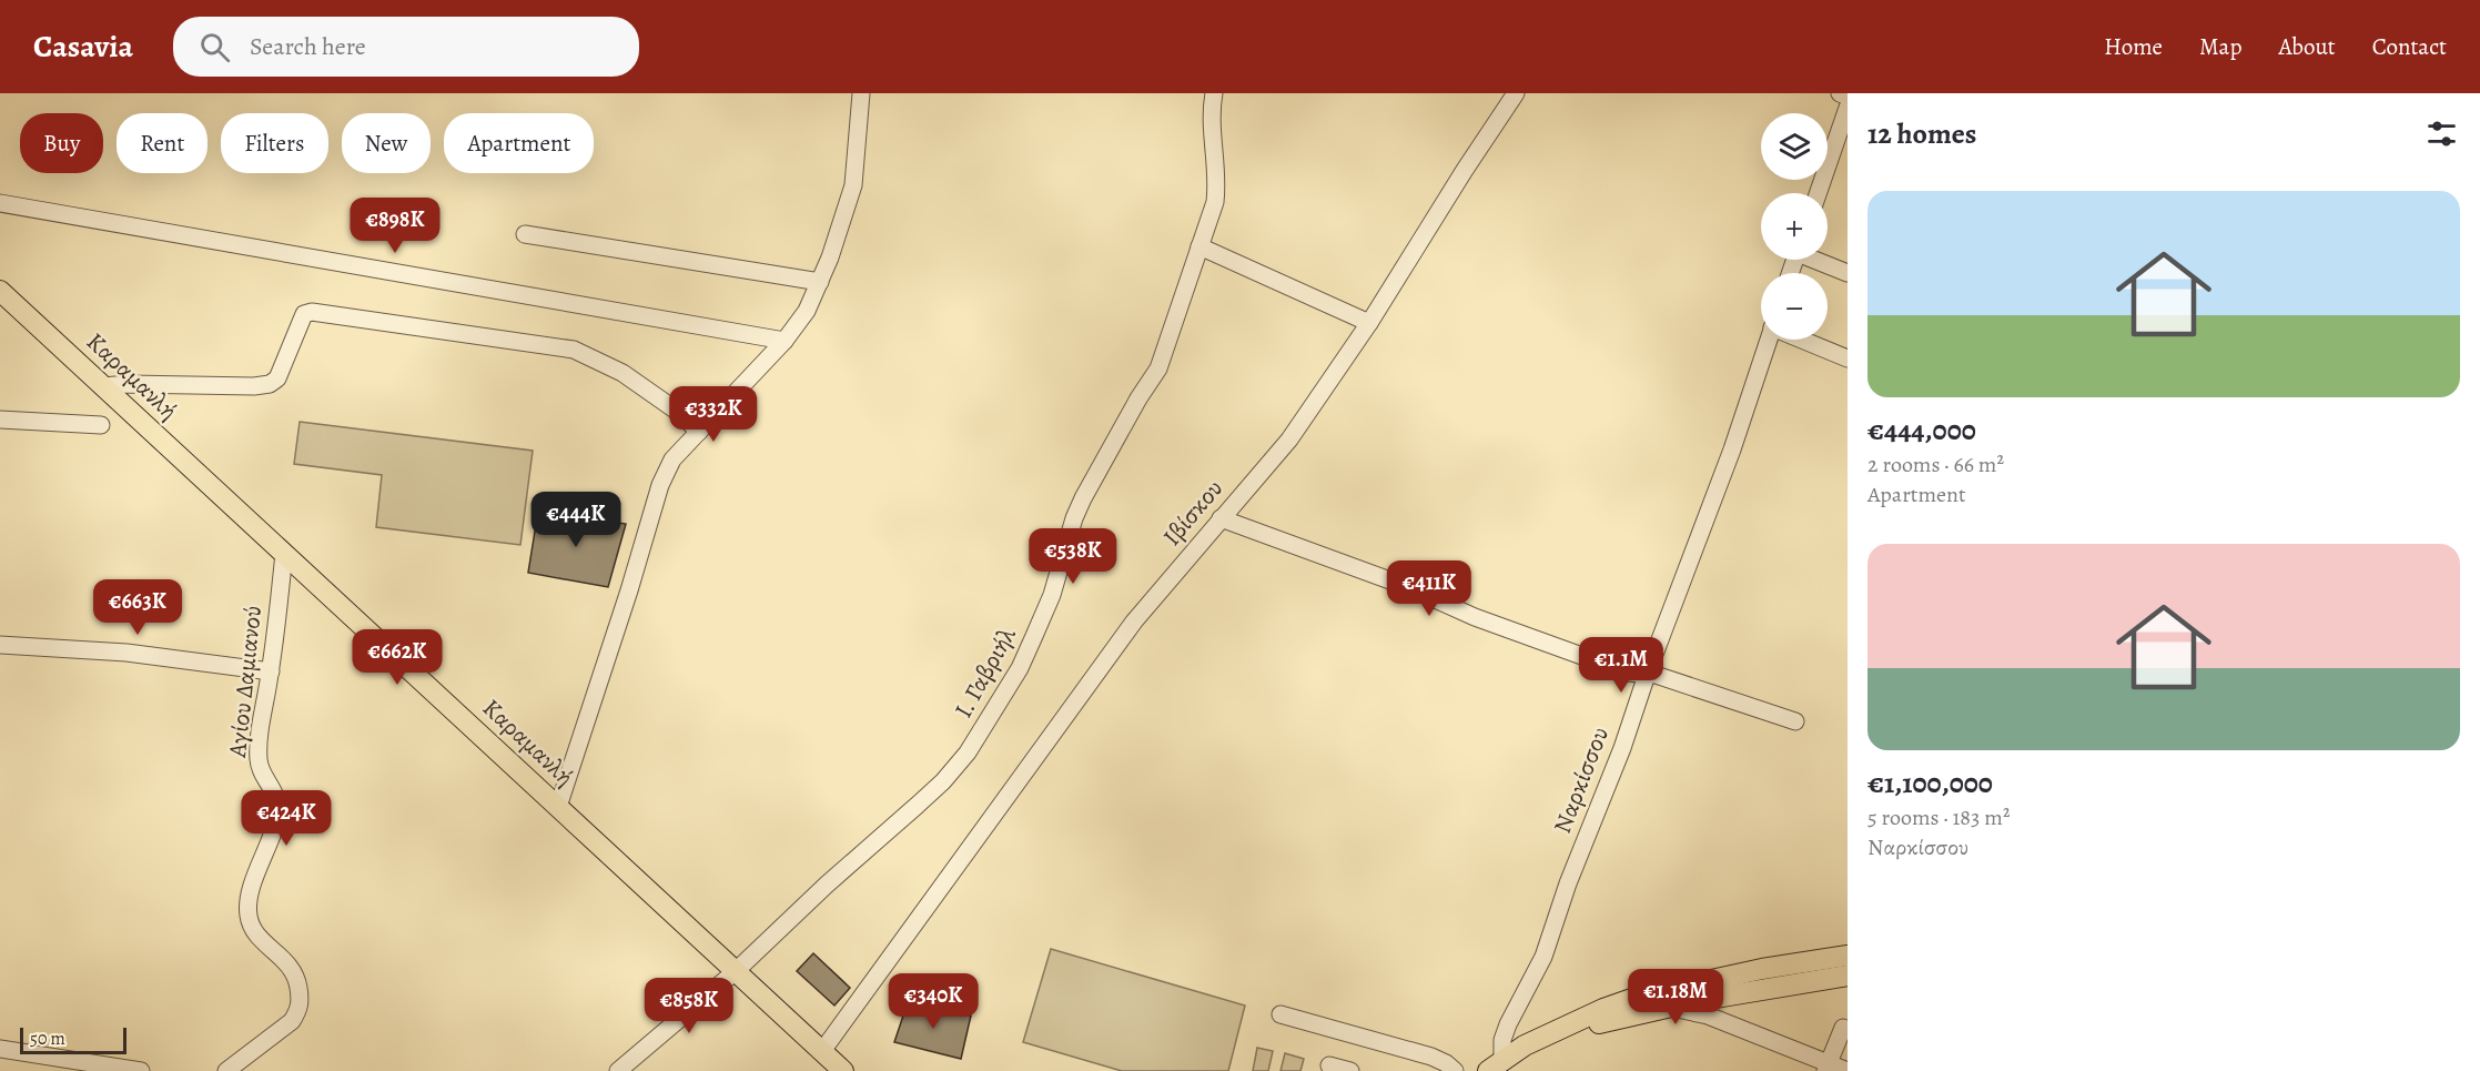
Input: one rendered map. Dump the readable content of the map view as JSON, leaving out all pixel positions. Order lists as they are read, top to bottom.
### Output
{
  "streets": {
    "main road": ["Καραμανλή"],
    "street": [
      "Ιβίσκου",
      "Ι. Γαβριήλ",
      "Αγίου Δαμιανού",
      "Ναρκίσσου"
    ]
  },
  "crossings": [
    ["Καραμανλή", "Ιβίσκου"],
    ["Καραμανλή", "Ι. Γαβριήλ"],
    ["Καραμανλή", "Αγίου Δαμιανού"]
  ],
  "scale_bar": "50 m",
  "page": {
    "header": "Casavia",
    "search": "Search here",
    "nav": [
      "Home",
      "Map",
      "About",
      "Contact"
    ],
    "heading": "12 homes",
    "map_buttons": ["+", "−"],
    "chip": [
      "Buy",
      "Rent",
      "Filters",
      "New",
      "Apartment"
    ],
    "list": [
      {
        "name": "€444,000",
        "note": "2 rooms · 66 m² · Apartment"
      },
      {
        "name": "€1,100,000",
        "note": "5 rooms · 183 m² · Ναρκίσσου"
      }
    ],
    "price": [
      "€898K",
      "€332K",
      "€444K",
      "€538K",
      "€411K",
      "€663K",
      "€662K",
      "€1.1M",
      "€424K",
      "€1.18M",
      "€340K",
      "€858K"
    ],
    "scale": "50 m"
  }
}
